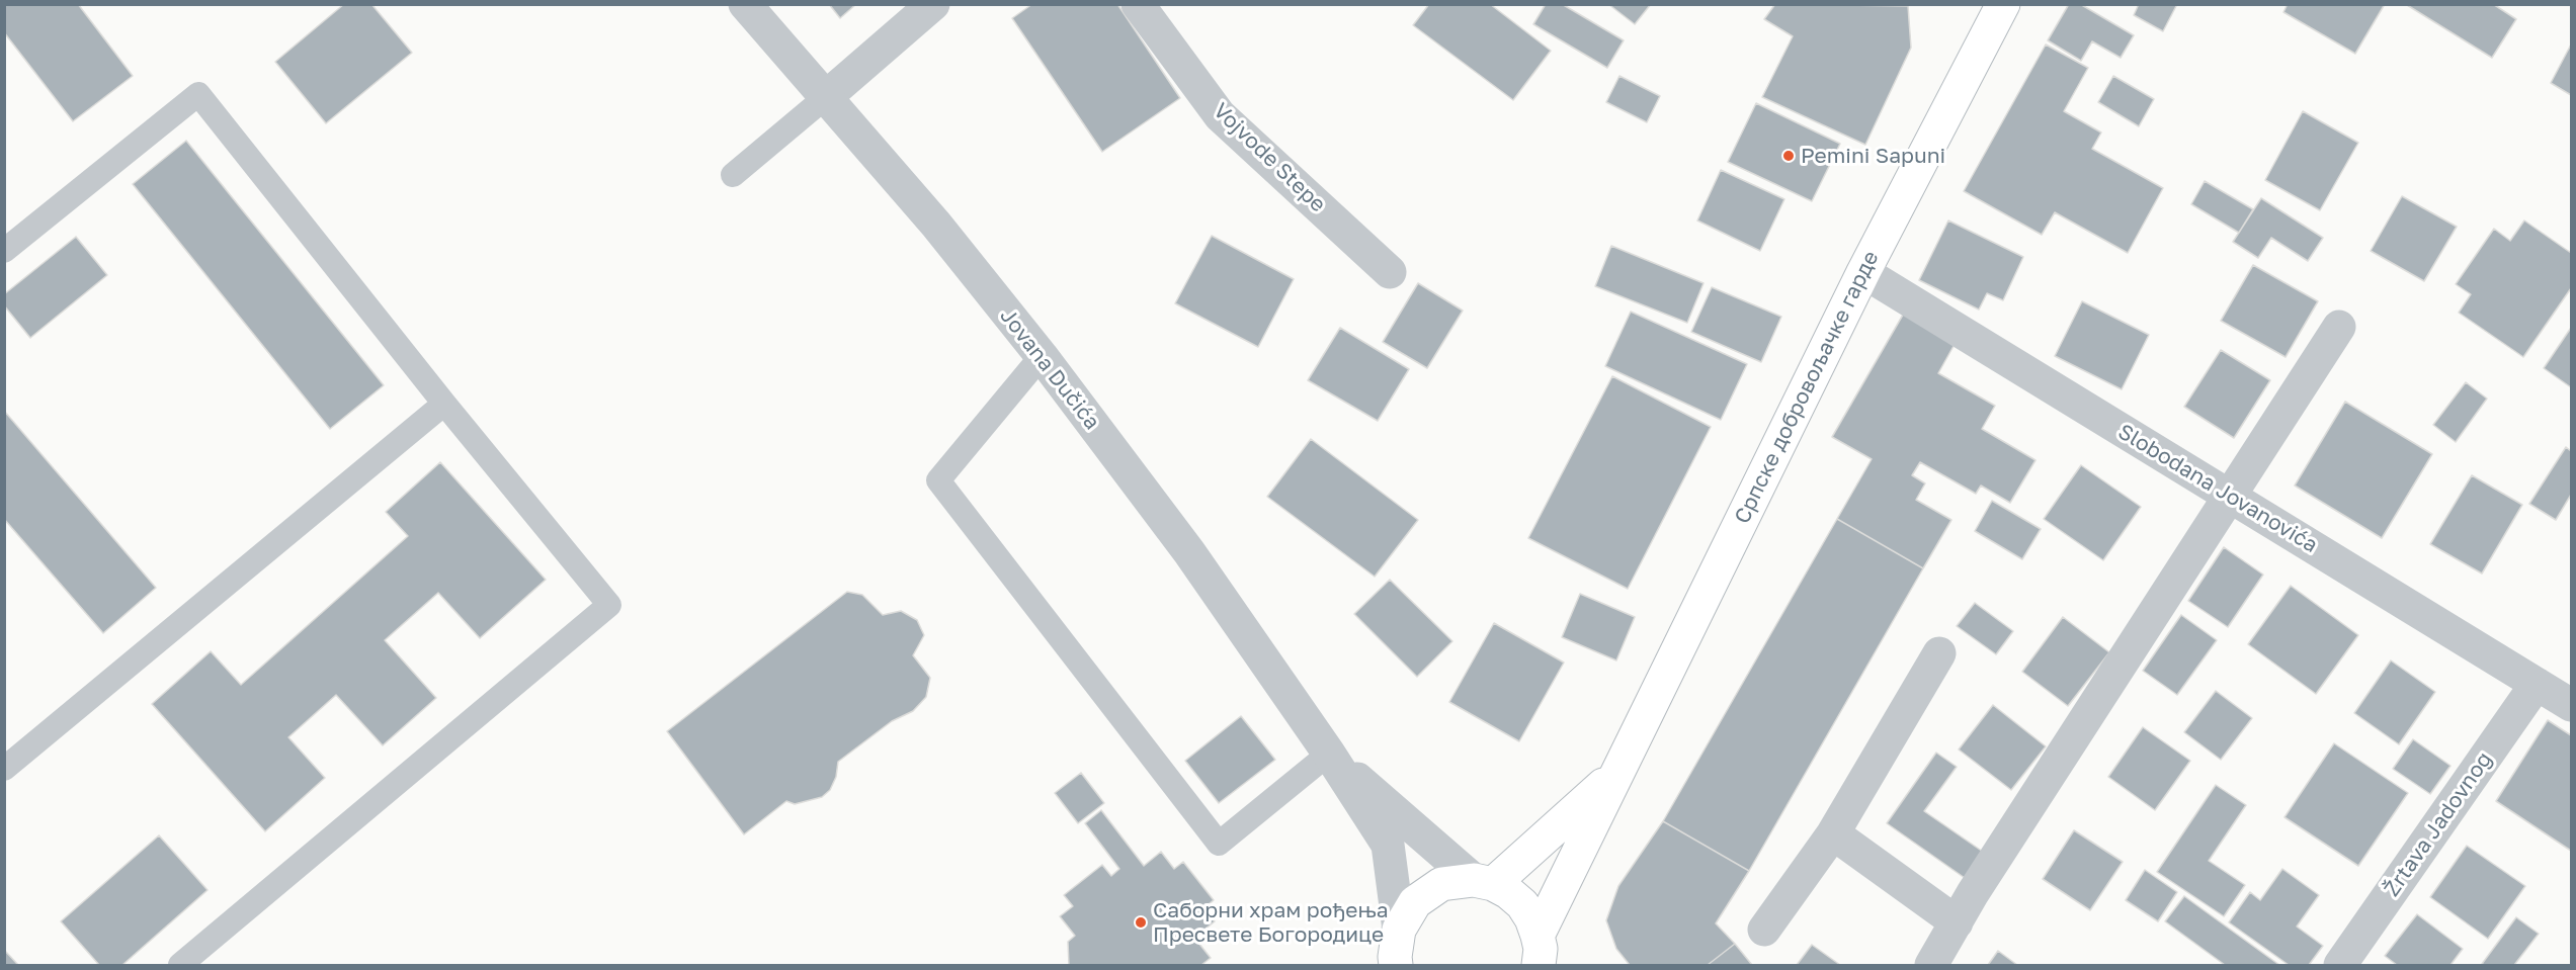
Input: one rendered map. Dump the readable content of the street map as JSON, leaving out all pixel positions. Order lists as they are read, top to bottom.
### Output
{
  "streets": {
    "main road": ["Српске добровољачке гарде"],
    "street": [
      "Vojvode Stepe",
      "Jovana Dučića",
      "Slobodana Jovanovića",
      "Žrtava Jadovnog"
    ]
  },
  "crossings": [
    ["Српске добровољачке гарде", "Slobodana Jovanovića"],
    ["Slobodana Jovanovića", "Žrtava Jadovnog"]
  ],
  "places": ["Pemini Sapuni", "Саборни храм рођења Пресвете Богородице"]
}
